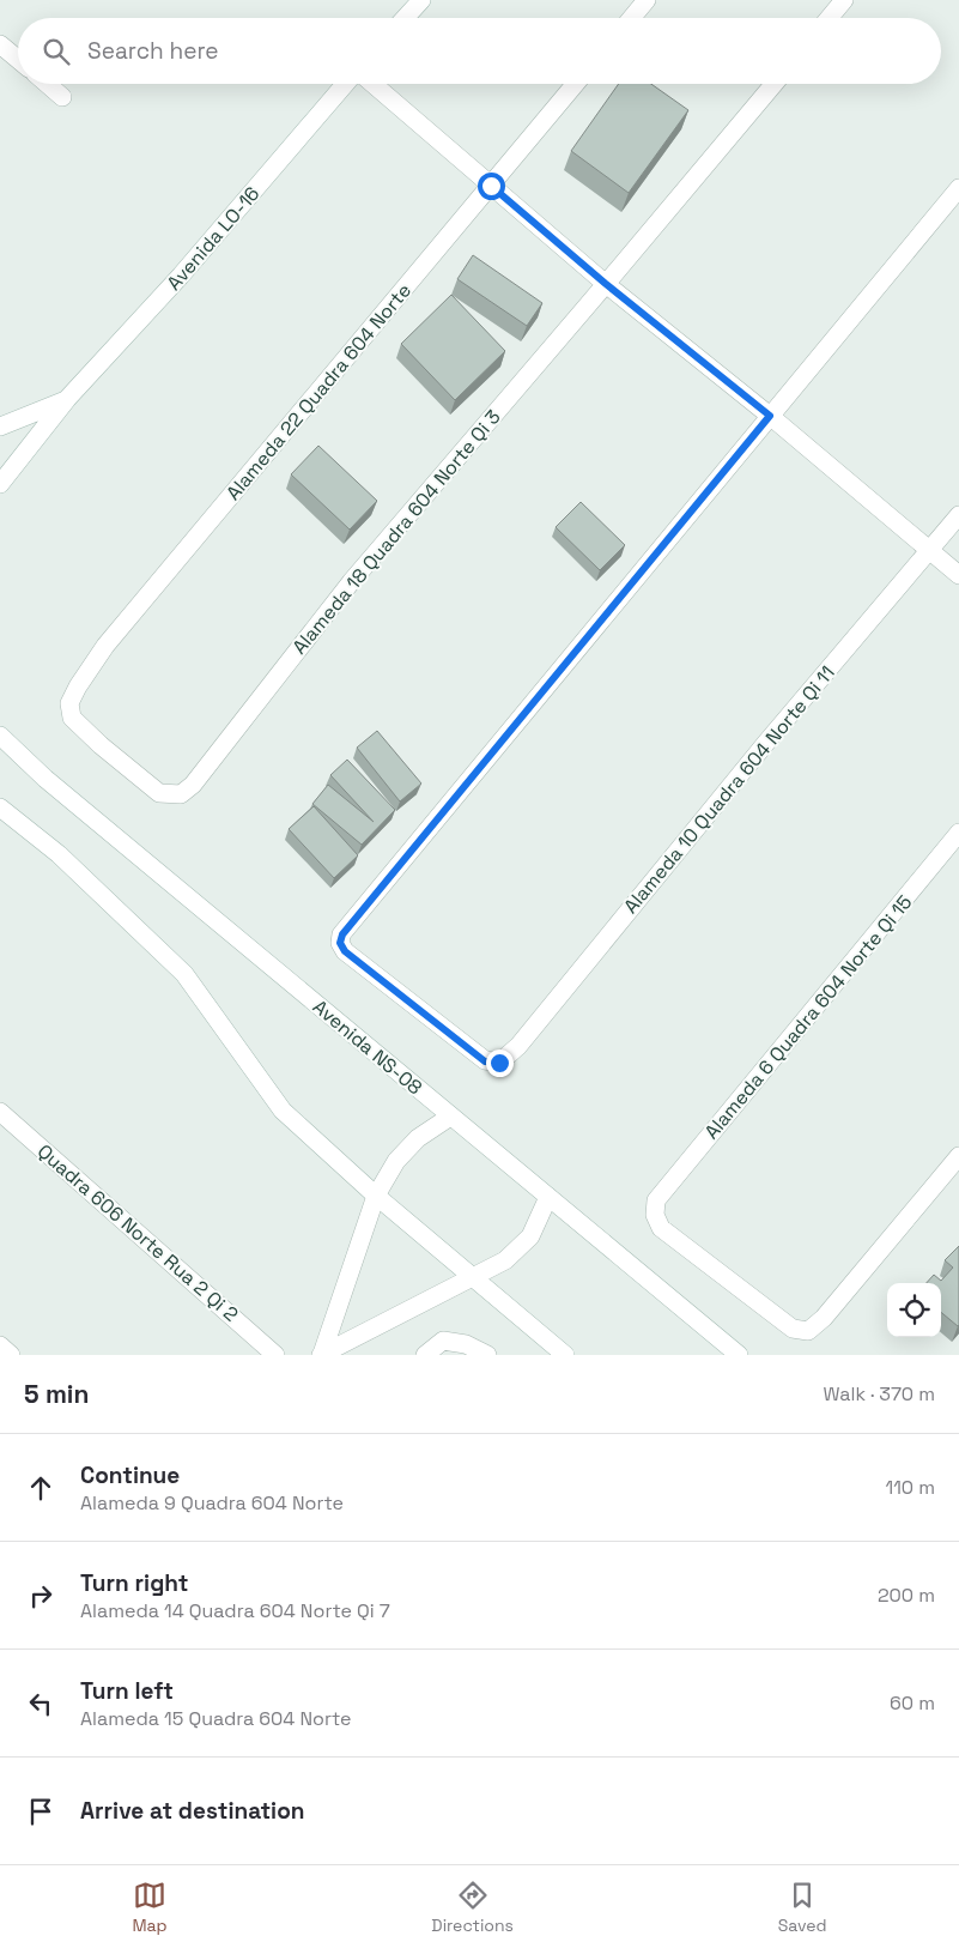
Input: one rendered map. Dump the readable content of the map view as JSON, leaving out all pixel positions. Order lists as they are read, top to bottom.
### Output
{
  "streets": {
    "street": [
      "Avenida LO-16",
      "Alameda 22 Quadra 604 Norte",
      "Alameda 18 Quadra 604 Norte Qi 3",
      "Alameda 10 Quadra 604 Norte Qi 11",
      "Alameda 6 Quadra 604 Norte Qi 15",
      "Avenida NS-08",
      "Quadra 606 Norte Rua 2 Qi 2"
    ]
  },
  "crossings": [
    ["Alameda 22 Quadra 604 Norte", "Alameda 18 Quadra 604 Norte Qi 3"]
  ],
  "page": {
    "search": "Search here",
    "heading": ["5 min", "Walk · 370 m"],
    "list": [
      ["Continue", "Alameda 9 Quadra 604 Norte", "110 m"],
      ["Turn right", "Alameda 14 Quadra 604 Norte Qi 7", "200 m"],
      ["Turn left", "Alameda 15 Quadra 604 Norte", "60 m"],
      "Arrive at destination"
    ],
    "nav": ["Map", "Directions", "Saved"]
  }
}
